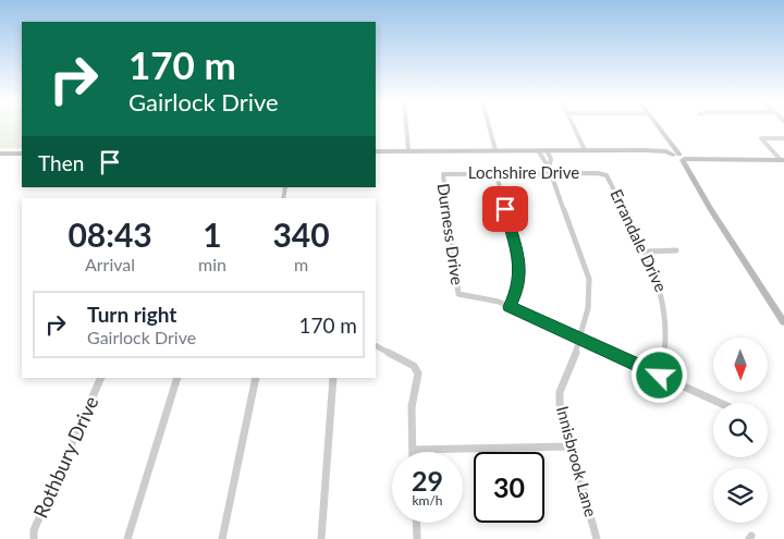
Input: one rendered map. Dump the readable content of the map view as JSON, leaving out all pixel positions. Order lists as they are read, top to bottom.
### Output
{
  "streets": {
    "street": [
      "Lochshire Drive",
      "Durness Drive",
      "Errandale Drive",
      "Rothbury Drive",
      "Innisbrook Lane"
    ]
  },
  "crossings": [
    ["Lochshire Drive", "Durness Drive"],
    ["Lochshire Drive", "Errandale Drive"],
    ["Lochshire Drive", "Innisbrook Lane"]
  ],
  "north": "bottom",
  "page": {
    "turn": ["170 m", "Gairlock Drive"],
    "then": "Then",
    "eta": [
      "08:43",
      "Arrival",
      "1",
      "min",
      "340",
      "m"
    ],
    "list": [
      {
        "name": "Turn right",
        "note": "Gairlock Drive",
        "value": "170 m"
      }
    ],
    "speed": "29 km/h",
    "limit": "30"
  }
}
